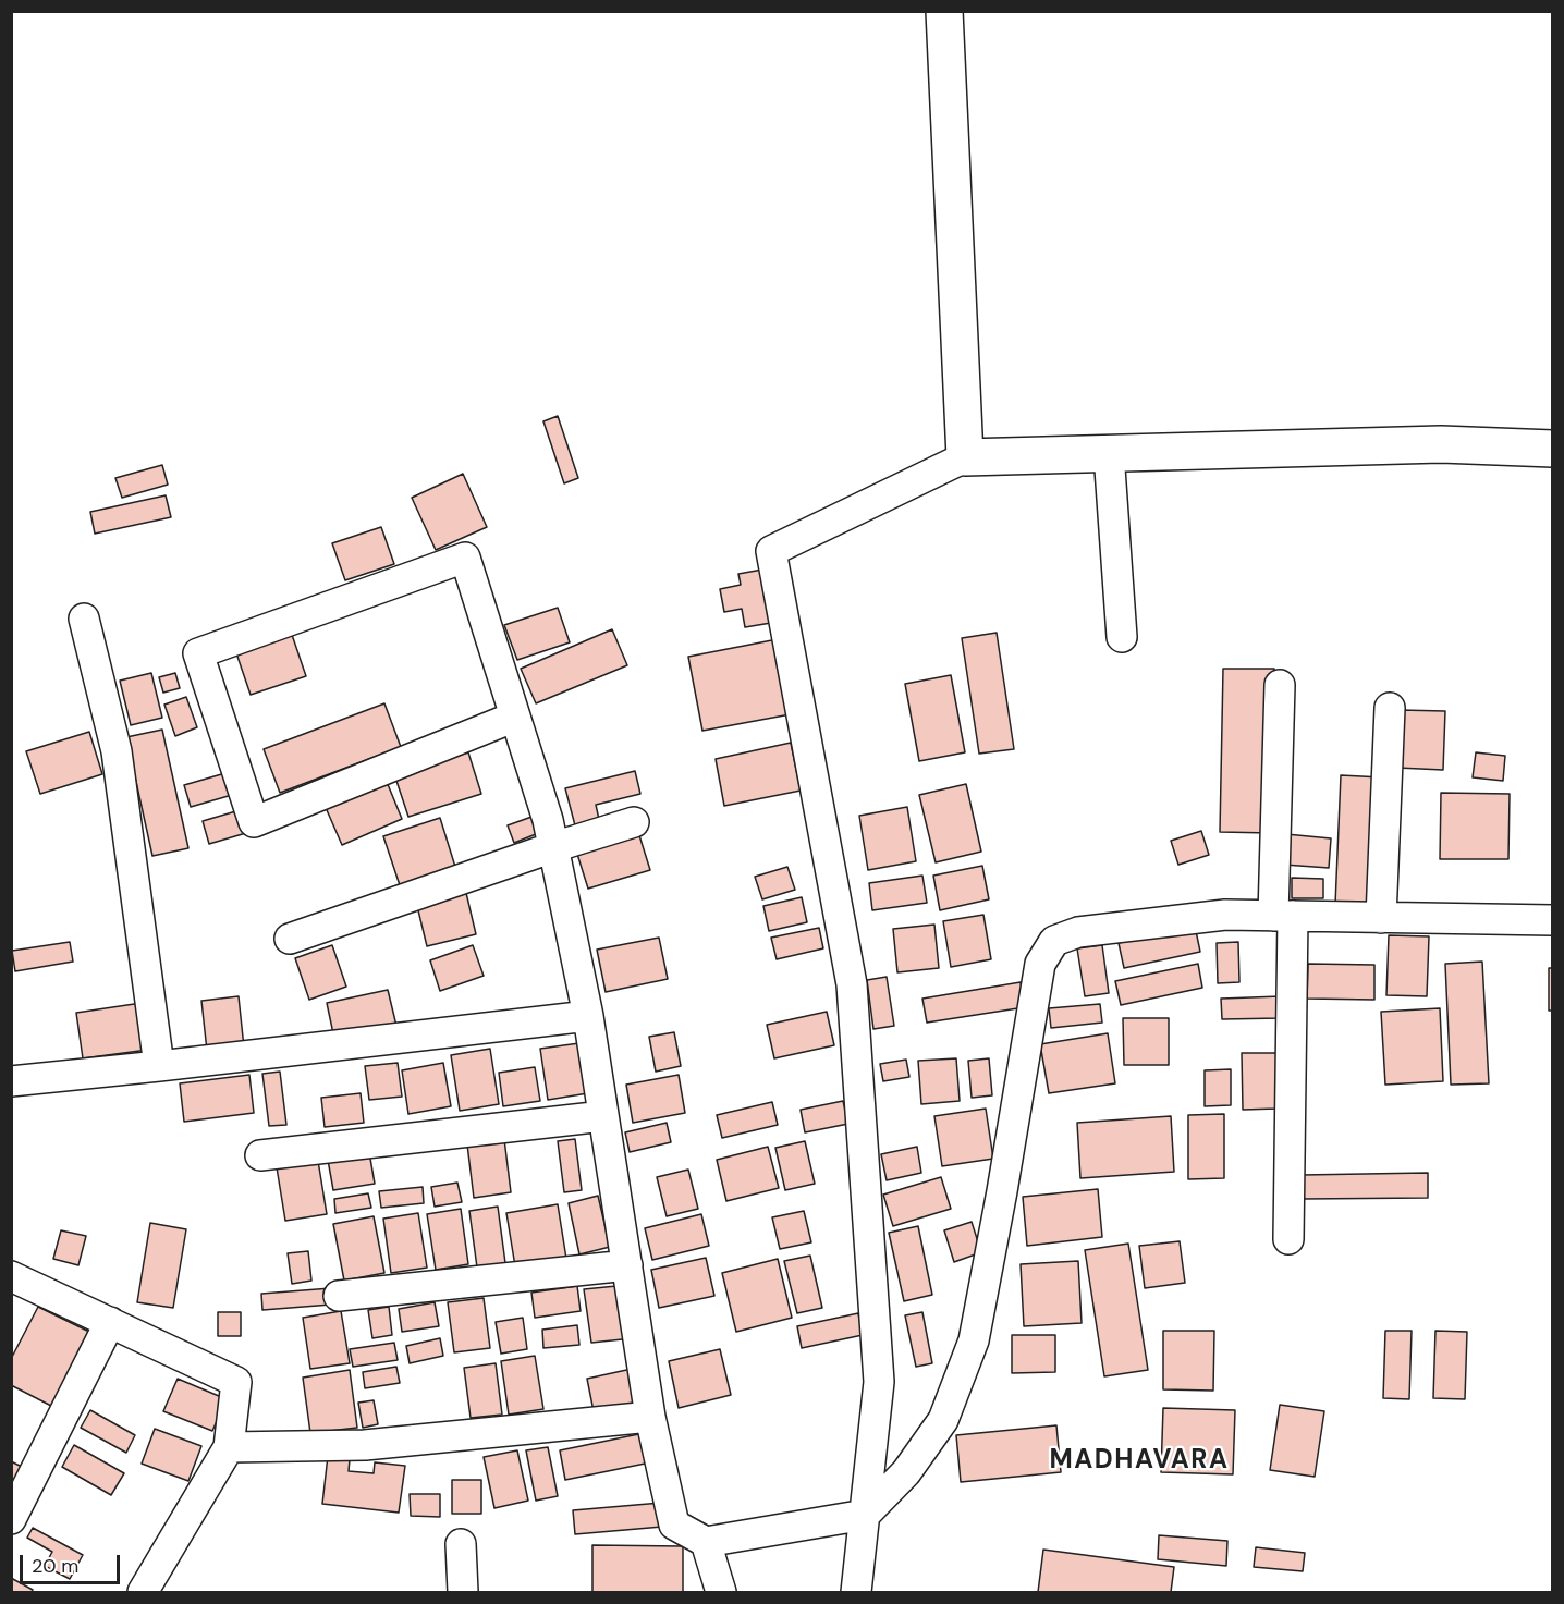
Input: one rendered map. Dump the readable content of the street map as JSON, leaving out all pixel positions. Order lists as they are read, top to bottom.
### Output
{
  "districts": ["MADHAVARA"],
  "scale_bar": "20 m"
}
